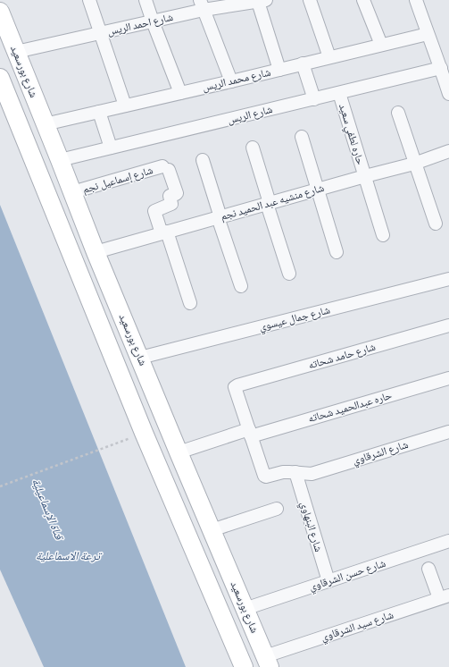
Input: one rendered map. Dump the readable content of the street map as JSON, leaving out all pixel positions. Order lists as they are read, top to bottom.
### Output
{
  "streets": {
    "main road": ["شارع بورسعيد"],
    "street": [
      "شارع احمد الريس",
      "شارع محمد الريس",
      "شارع الريس",
      "حاره لطفي سعيد",
      "شارع إسماعيل نجم",
      "شارع منشيه عبد الحميد نجم",
      "شارع جمال عيسوي",
      "شارع حامد شحاته",
      "حاره عبدالحميد شحاته",
      "شارع الشرقاوي",
      "شارع البنهاوي",
      "شارع حسن الشرقاوي",
      "شارع سيد الشرقاوي"
    ]
  },
  "crossings": [
    ["شارع احمد الريس", "شارع بورسعيد"],
    ["شارع بورسعيد", "شارع محمد الريس"],
    ["شارع بورسعيد", "شارع الريس"],
    ["شارع بورسعيد", "شارع إسماعيل نجم"],
    ["شارع بورسعيد", "شارع منشيه عبد الحميد نجم"],
    ["شارع بورسعيد", "شارع جمال عيسوي"],
    ["شارع بورسعيد", "حاره عبدالحميد شحاته"],
    ["شارع بورسعيد", "شارع حسن الشرقاوي"],
    ["شارع بورسعيد", "شارع سيد الشرقاوي"],
    ["شارع الريس", "حاره لطفي سعيد"],
    ["حاره لطفي سعيد", "شارع منشيه عبد الحميد نجم"],
    ["شارع إسماعيل نجم", "شارع منشيه عبد الحميد نجم"],
    ["شارع حامد شحاته", "حاره عبدالحميد شحاته"],
    ["شارع الشرقاوي", "شارع البنهاوي"],
    ["شارع البنهاوي", "شارع حسن الشرقاوي"]
  ],
  "water": ["قناة الإسماعيلية", "ترعة الاسماعلية"]
}
